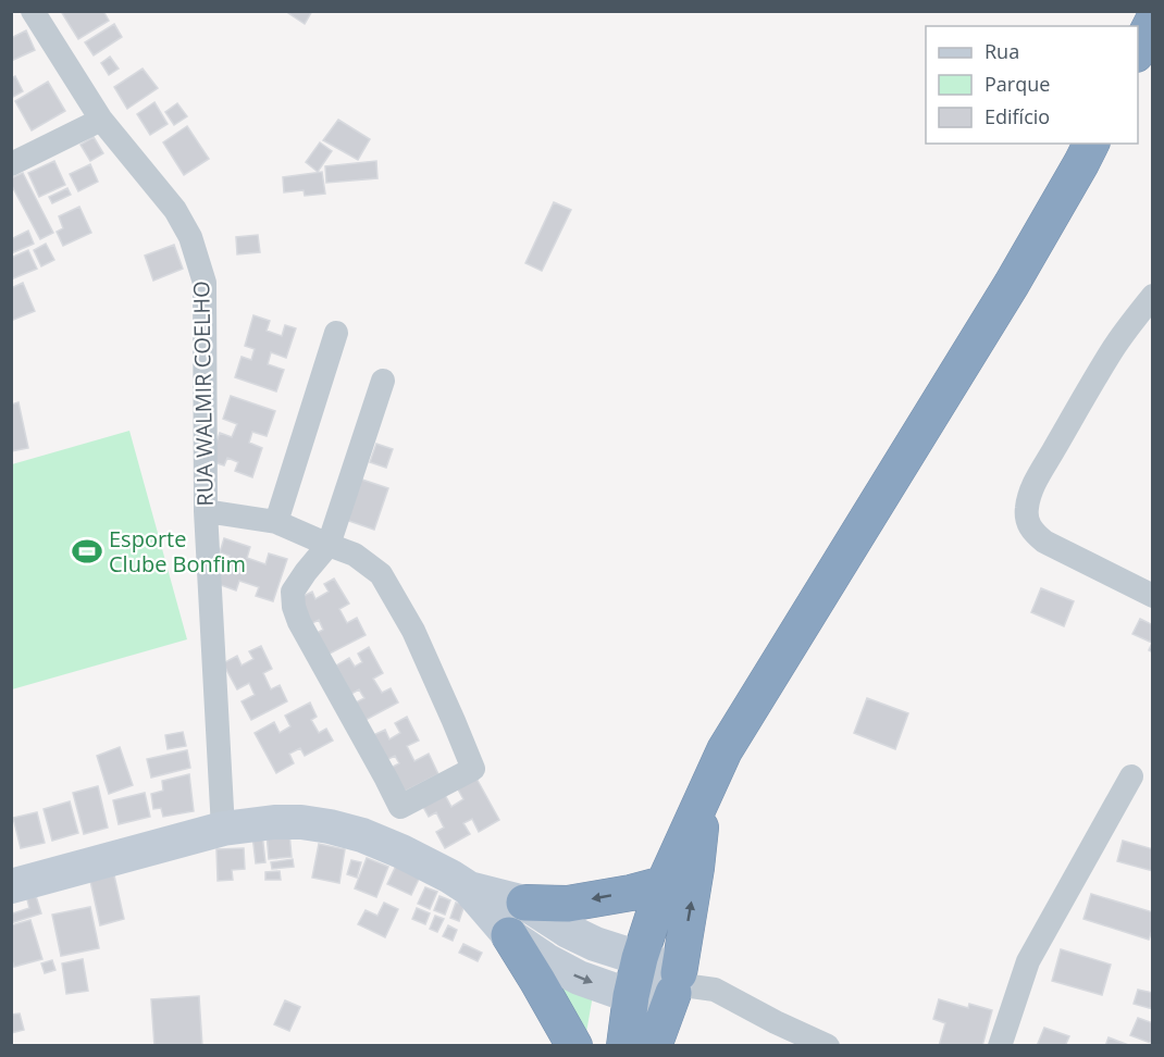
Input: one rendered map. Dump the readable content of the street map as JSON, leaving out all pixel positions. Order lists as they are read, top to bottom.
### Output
{
  "streets": {
    "street": ["RUA WALMIR COELHO"]
  },
  "places": {
    "sports": ["Esporte Clube Bonfim"]
  },
  "legend": ["Rua", "Parque", "Edifício"]
}
